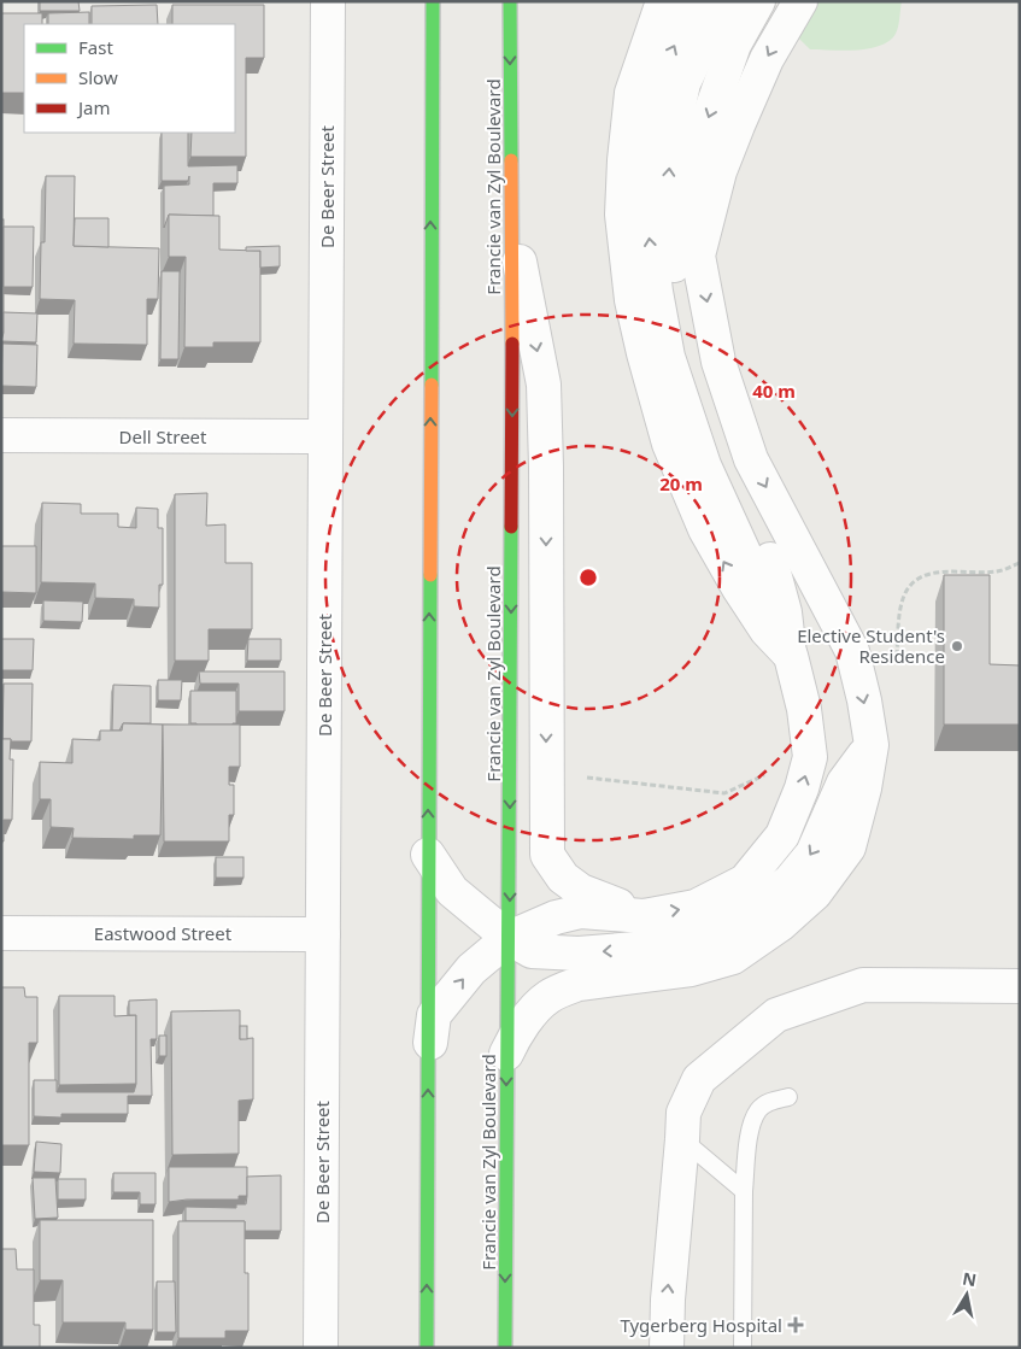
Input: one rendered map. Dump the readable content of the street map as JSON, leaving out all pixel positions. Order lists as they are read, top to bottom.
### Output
{
  "streets": {
    "main road": ["Francie van Zyl Boulevard"],
    "street": ["De Beer Street", "Dell Street", "Eastwood Street"]
  },
  "crossings": [
    ["De Beer Street", "Dell Street"],
    ["De Beer Street", "Eastwood Street"]
  ],
  "places": {
    "other": ["Elective Student's Residence"],
    "health": ["Tygerberg Hospital"]
  },
  "legend": ["Fast", "Slow", "Jam"],
  "north": "top",
  "rings": ["40 m", "20 m"]
}
